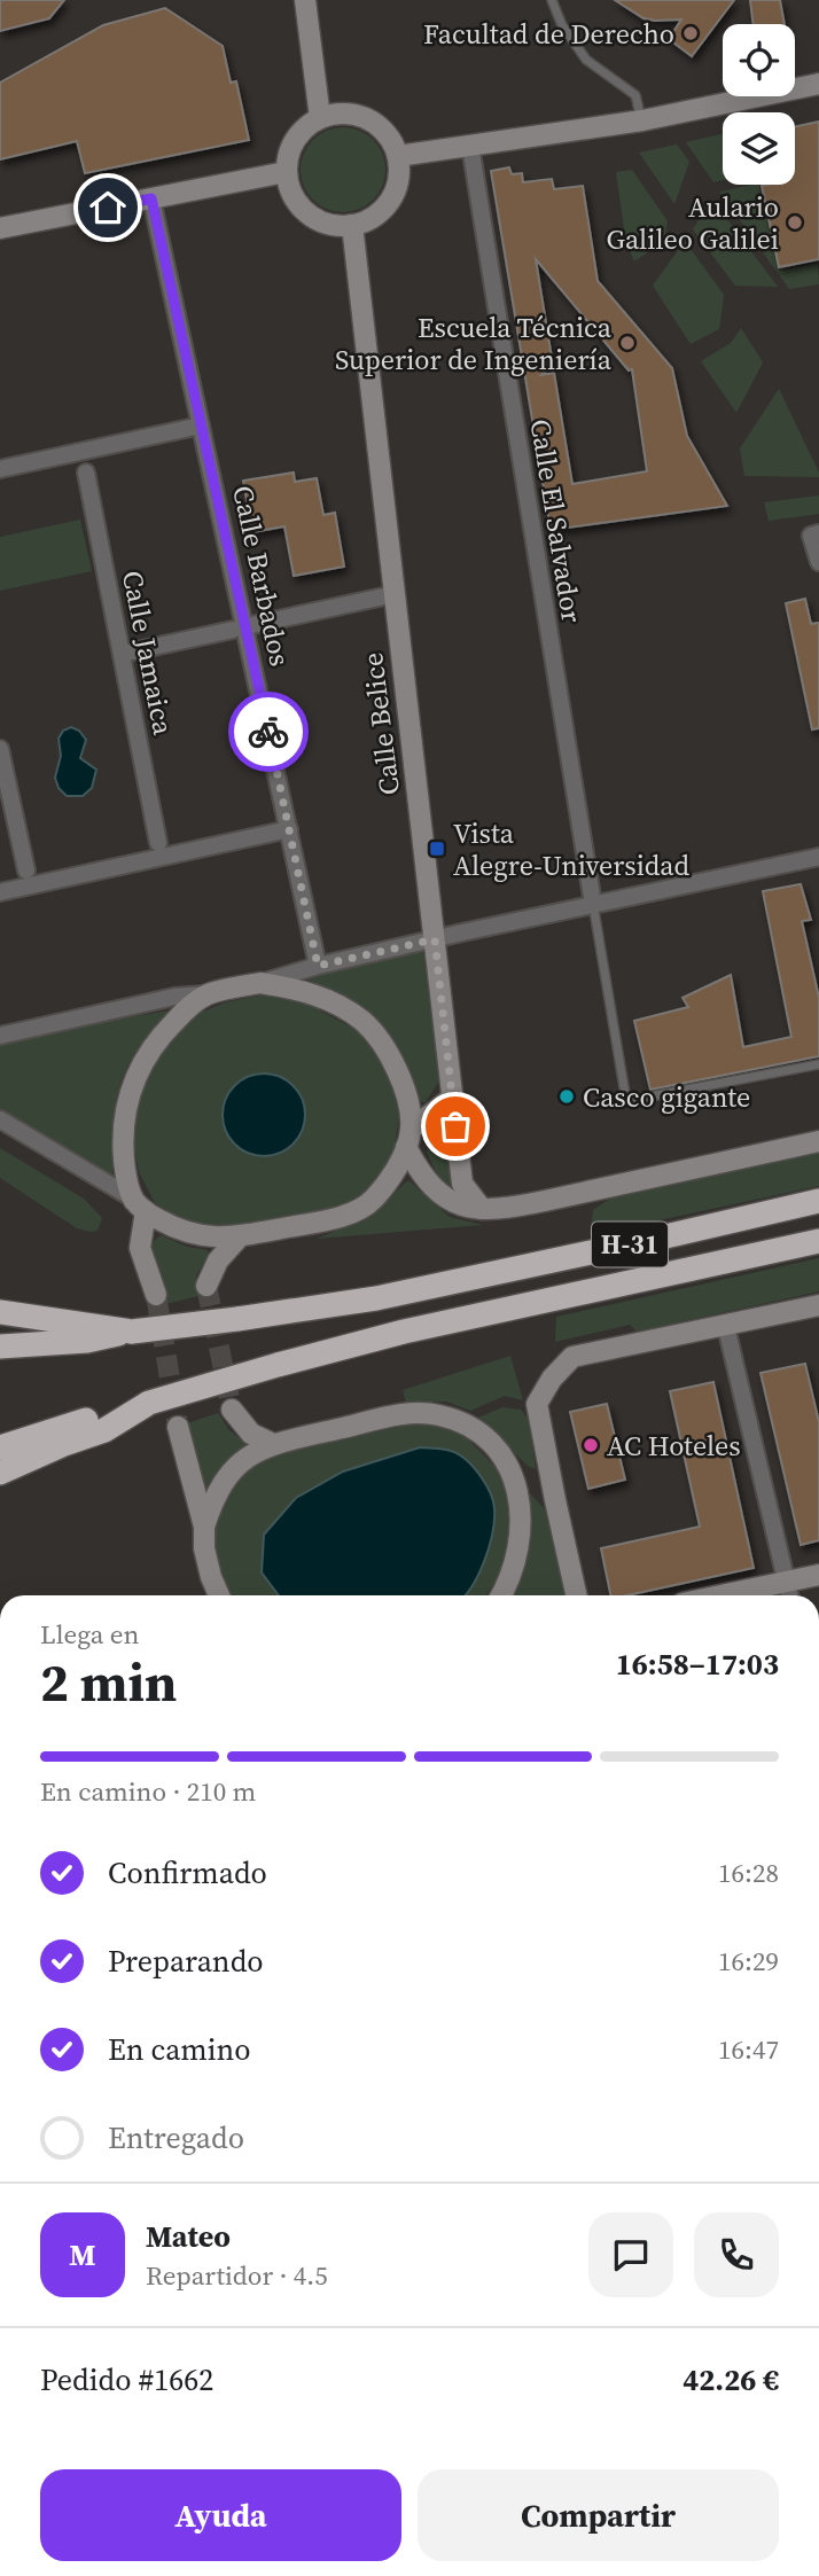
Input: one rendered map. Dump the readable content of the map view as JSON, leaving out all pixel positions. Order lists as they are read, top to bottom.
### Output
{
  "streets": {
    "highway": ["H-31"],
    "street": [
      "Calle El Salvador",
      "Calle Barbados",
      "Calle Jamaica",
      "Calle Belice"
    ]
  },
  "places": {
    "other": [
      "Facultad de Derecho",
      "Aulario Galileo Galilei",
      "Escuela Técnica Superior de Ingeniería",
      "Casco gigante",
      "AC Hoteles"
    ],
    "transit": ["Vista Alegre-Universidad"]
  },
  "page": {
    "heading": ["2 min", "Llega en", "16:58–17:03"],
    "panel": [
      "Mateo",
      "Repartidor · 4.5",
      "Pedido #1662",
      "42.26 €"
    ],
    "bar": "En camino · 210 m",
    "list": [
      ["Confirmado", "16:28"],
      ["Preparando", "16:29"],
      ["En camino", "16:47"],
      "Entregado"
    ],
    "round": "M",
    "buttons": ["Ayuda", "Compartir"]
  }
}
